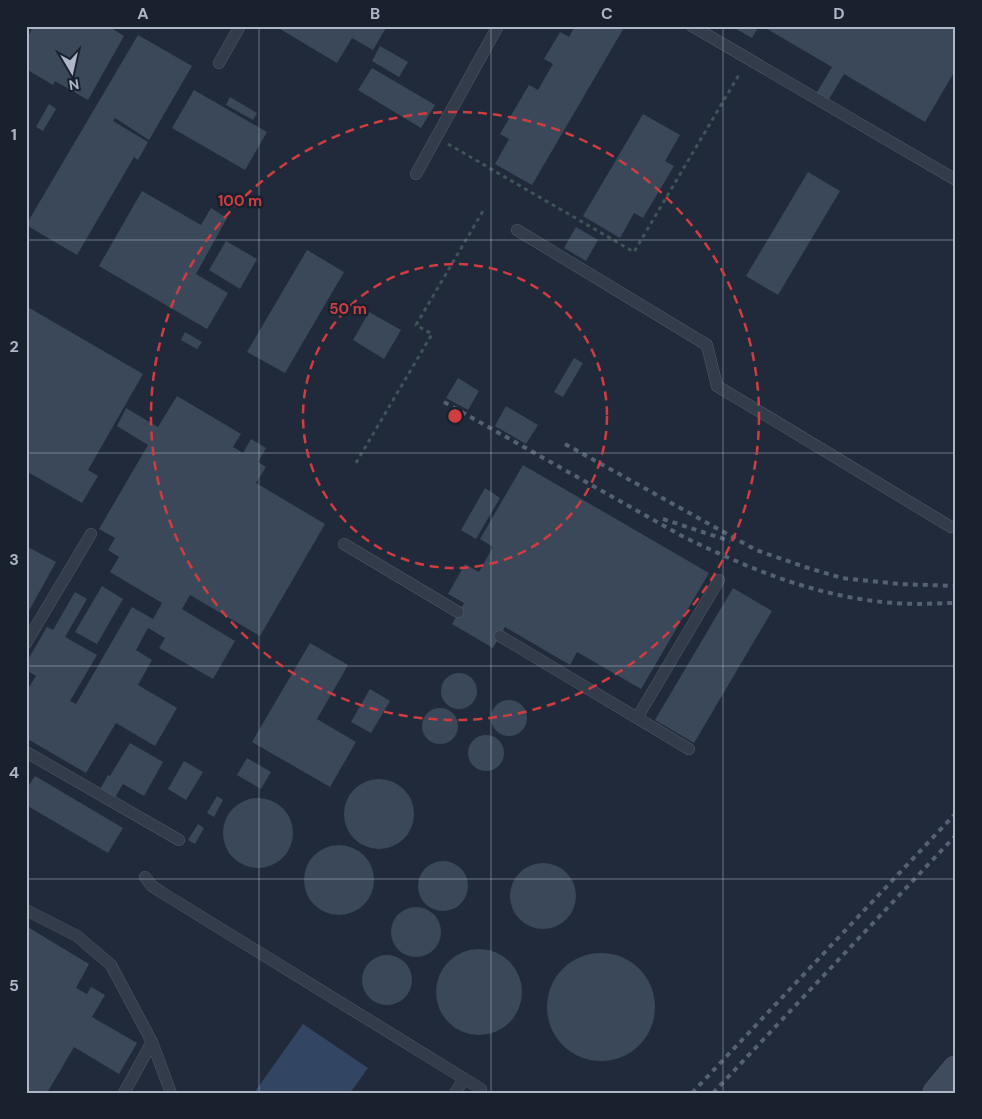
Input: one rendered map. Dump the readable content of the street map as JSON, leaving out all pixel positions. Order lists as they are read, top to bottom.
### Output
{
  "north": "bottom",
  "grid": {
    "columns": [
      "A",
      "B",
      "C",
      "D"
    ],
    "rows": [
      "1",
      "2",
      "3",
      "4",
      "5"
    ]
  },
  "rings": ["100 m", "50 m"]
}
